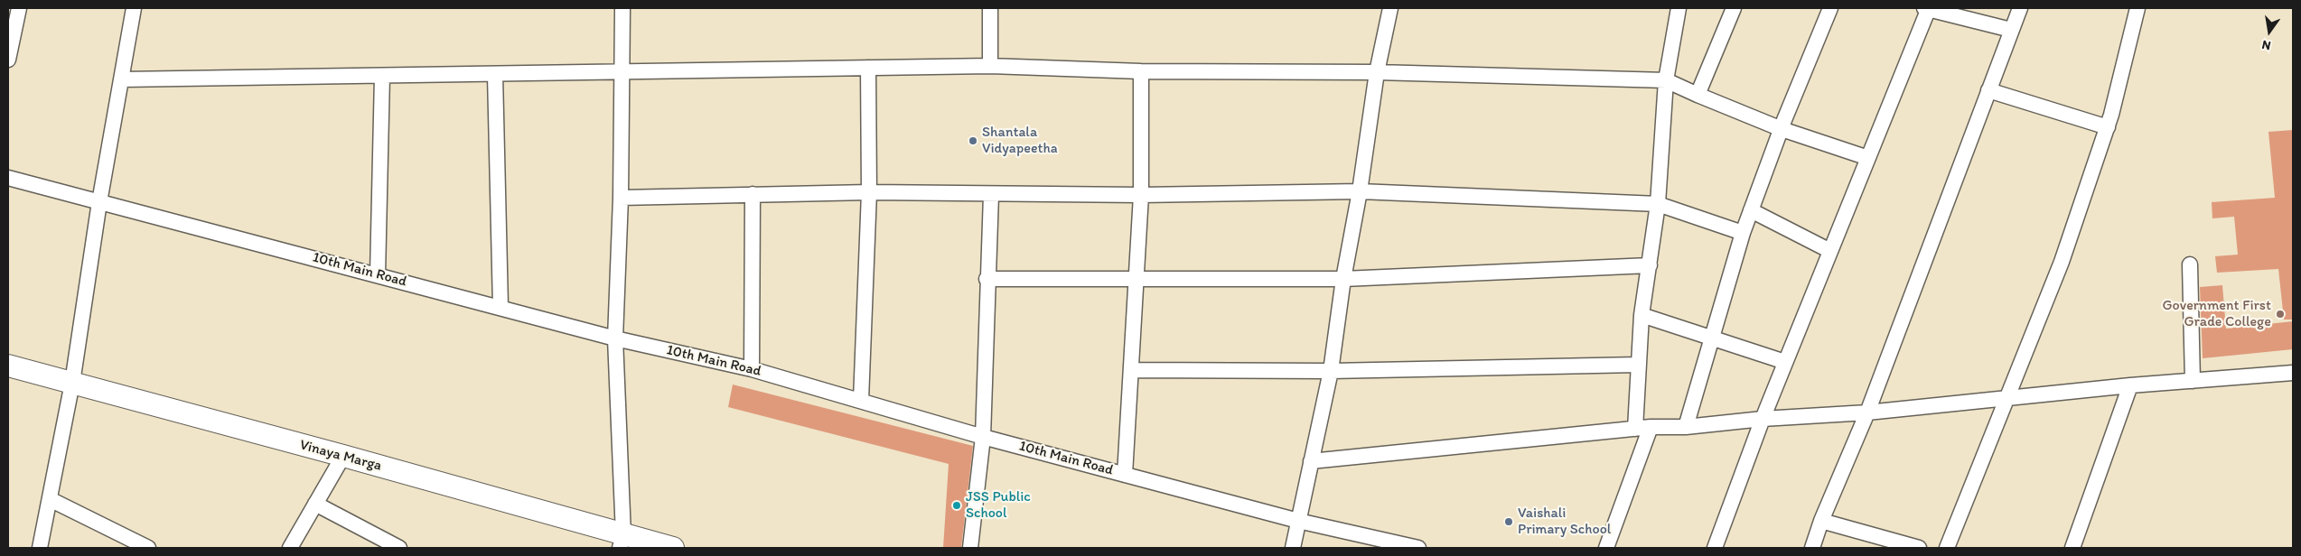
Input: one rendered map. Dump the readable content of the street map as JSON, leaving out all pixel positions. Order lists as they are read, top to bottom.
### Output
{
  "streets": {
    "street": ["10th Main Road", "Vinaya Marga"]
  },
  "places": [
    "Shantala Vidyapeetha",
    "Government First Grade College",
    "JSS Public School",
    "Vaishali Primary School"
  ],
  "north": "bottom"
}
